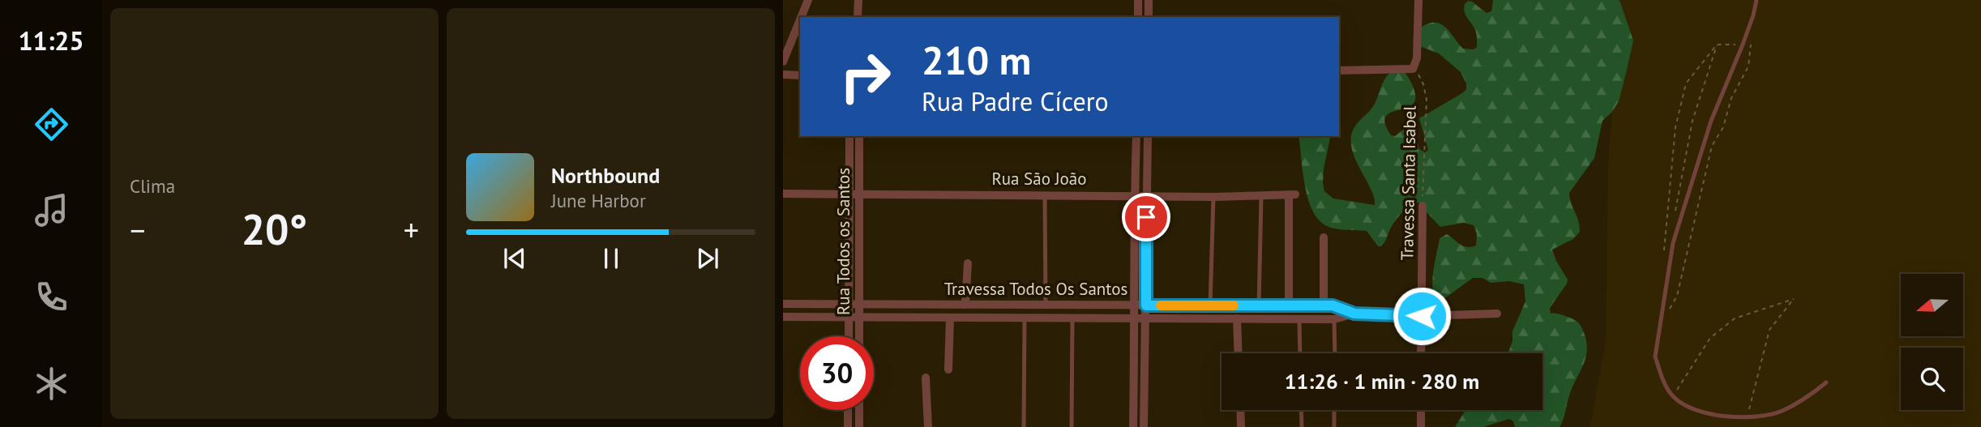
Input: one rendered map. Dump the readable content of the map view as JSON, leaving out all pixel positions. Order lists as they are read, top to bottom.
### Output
{
  "streets": {
    "street": [
      "Rua São João",
      "Travessa Santa Isabel",
      "Rua Todos os Santos",
      "Travessa Todos Os Santos"
    ]
  },
  "crossings": [
    ["Rua São João", "Rua Todos os Santos"],
    ["Rua São João", "Travessa Todos Os Santos"],
    ["Travessa Santa Isabel", "Travessa Todos Os Santos"],
    ["Rua Todos os Santos", "Travessa Todos Os Santos"]
  ],
  "north": "left",
  "page": {
    "tabs": "11:25",
    "tile": "Clima",
    "turn": ["210 m", "Rua Padre Cícero"],
    "song": ["Northbound", "June Harbor"],
    "heat": ["−", "20°", "+"],
    "limit": "30",
    "trip": "11:26 · 1 min · 280 m"
  }
}
